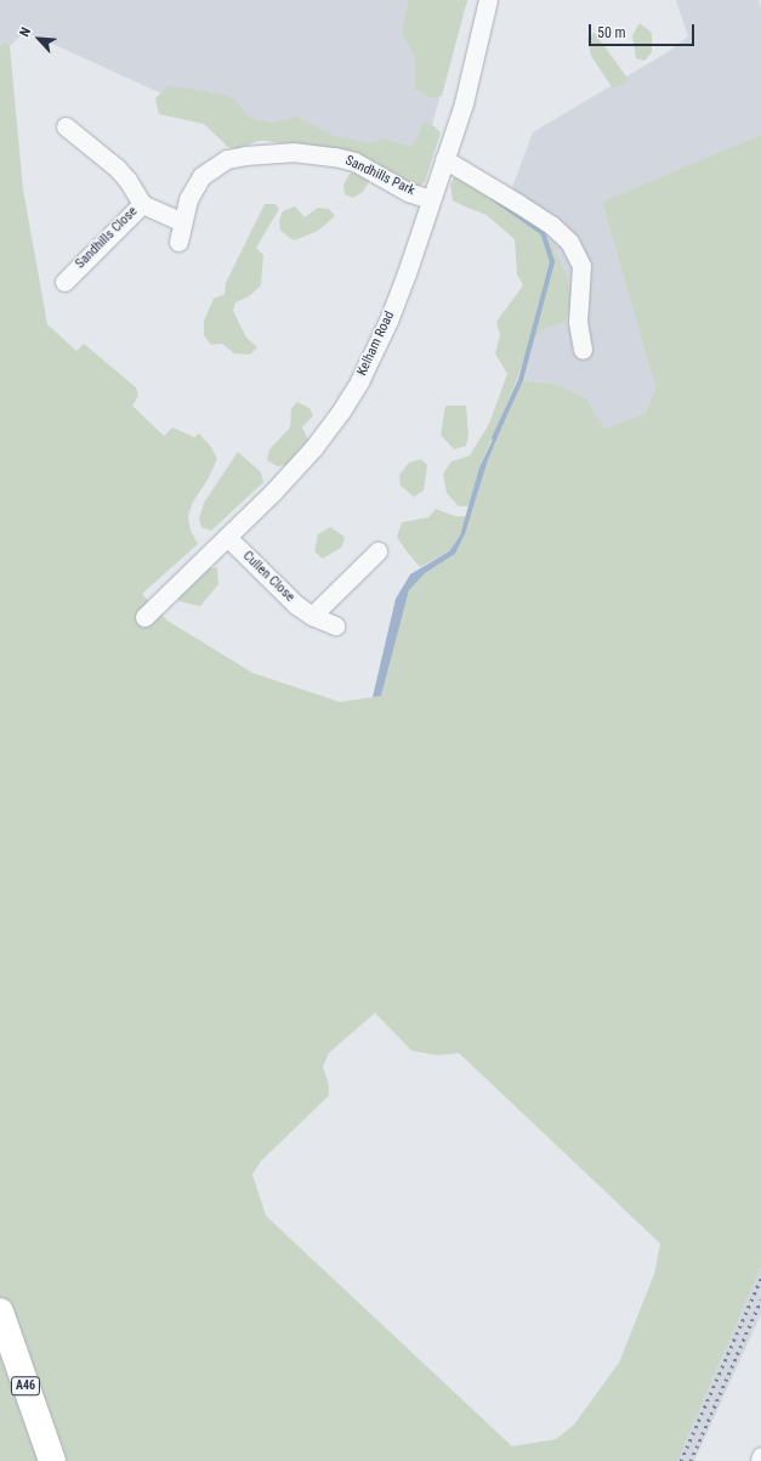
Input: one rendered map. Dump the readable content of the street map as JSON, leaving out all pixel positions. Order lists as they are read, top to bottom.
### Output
{
  "streets": {
    "highway": ["A46"],
    "street": [
      "Sandhills Park",
      "Sandhills Close",
      "Kelham Road",
      "Cullen Close"
    ]
  },
  "crossings": [
    ["Sandhills Park", "Sandhills Close"],
    ["Sandhills Park", "Kelham Road"],
    ["Kelham Road", "Cullen Close"]
  ],
  "scale_bar": "50 m",
  "north": "top left"
}
